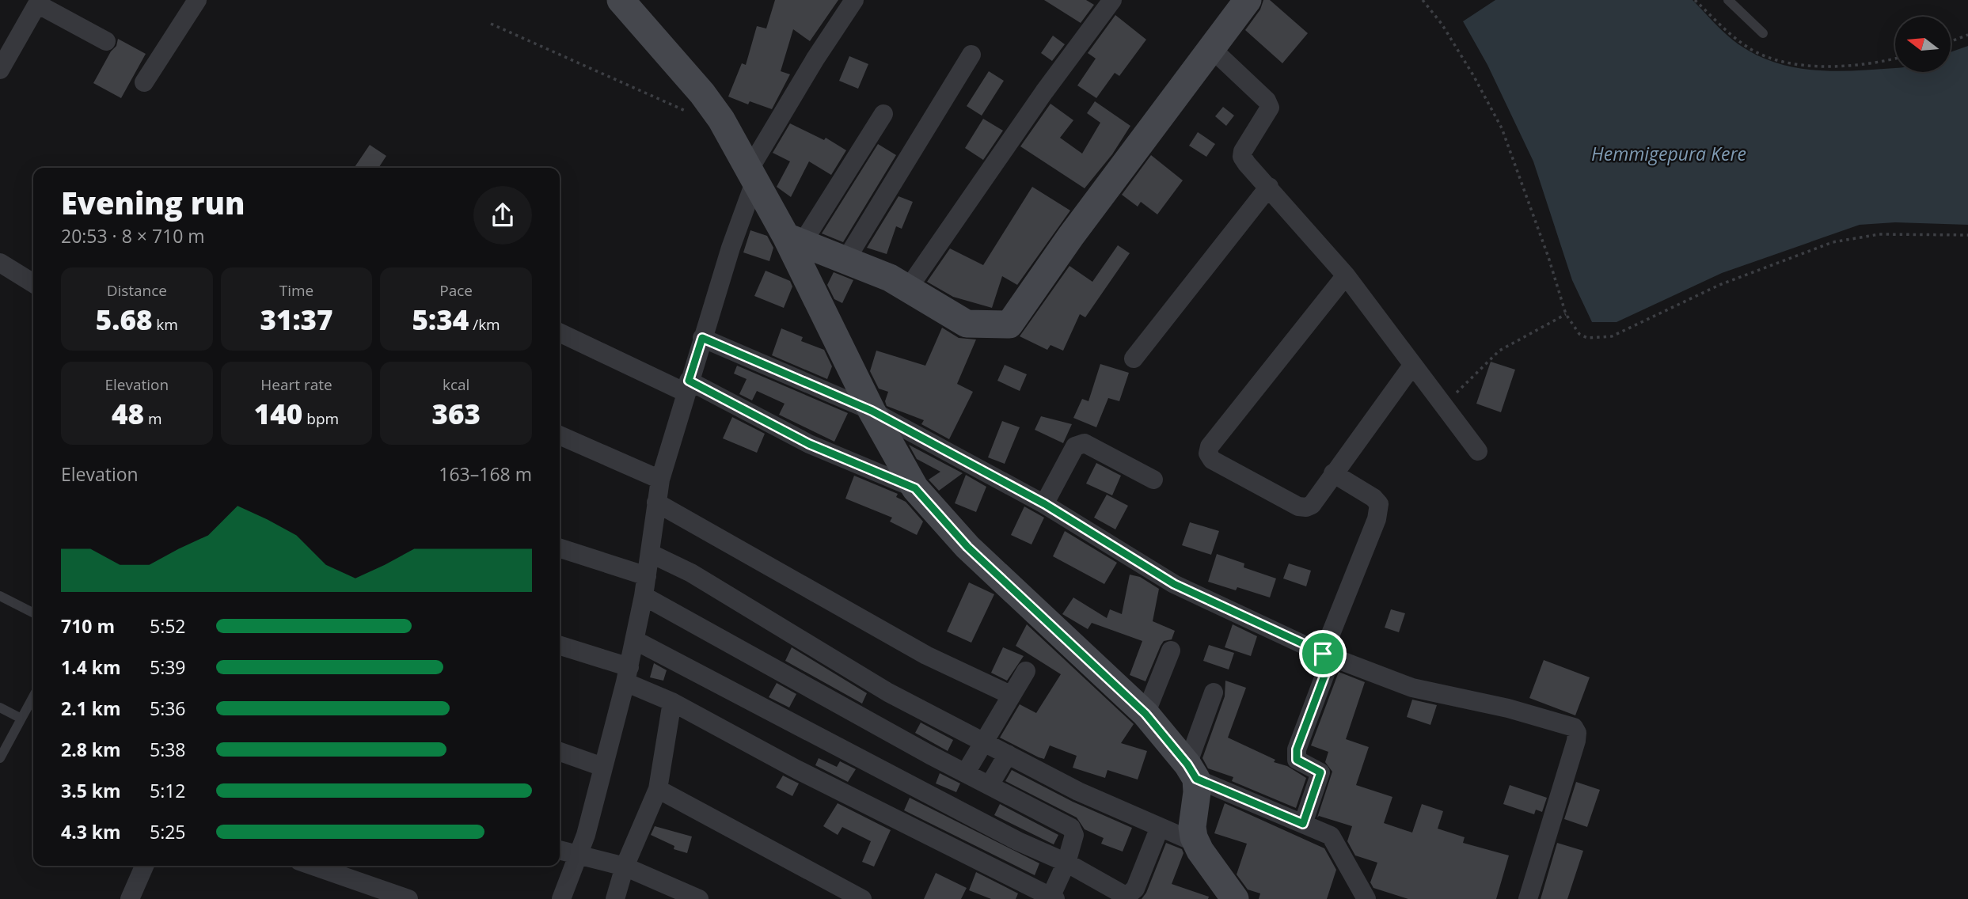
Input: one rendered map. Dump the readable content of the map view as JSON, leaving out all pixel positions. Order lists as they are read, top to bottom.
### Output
{
  "water": ["Hemmigepura Kere"],
  "north": "left",
  "page": {
    "heading": ["Evening run", "20:53 · 8 × 710 m"],
    "stats": [
      ["Distance", "5.68 km"],
      ["Time", "31:37"],
      ["Pace", "5:34 /km"],
      ["Elevation", "48 m"],
      ["Heart rate", "140 bpm"],
      ["kcal", "363"]
    ],
    "chart": ["Elevation", "163–168 m"],
    "list": [
      {
        "name": "710 m",
        "note": "5:52"
      },
      {
        "name": "1.4 km",
        "note": "5:39"
      },
      {
        "name": "2.1 km",
        "note": "5:36"
      },
      {
        "name": "2.8 km",
        "note": "5:38"
      },
      {
        "name": "3.5 km",
        "note": "5:12"
      },
      {
        "name": "4.3 km",
        "note": "5:25"
      }
    ]
  }
}
